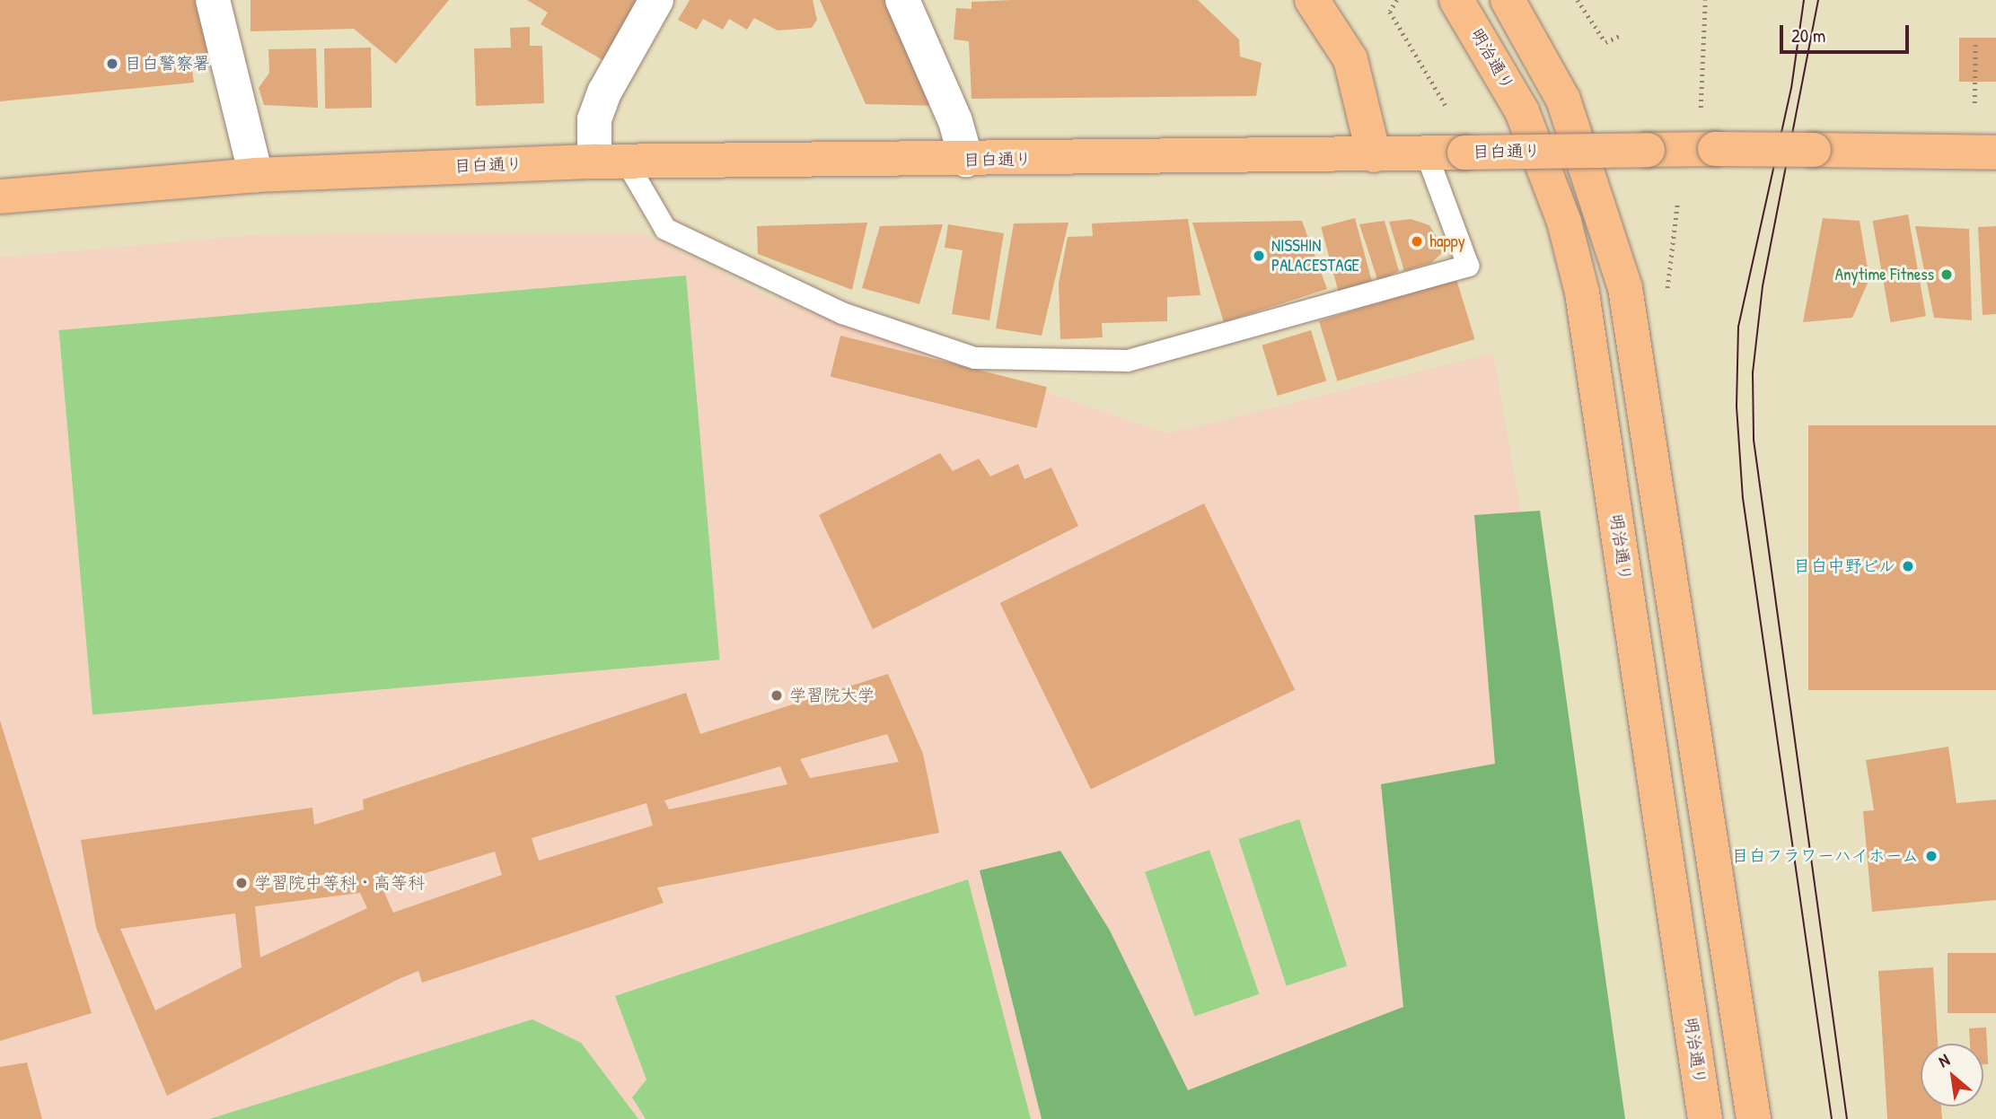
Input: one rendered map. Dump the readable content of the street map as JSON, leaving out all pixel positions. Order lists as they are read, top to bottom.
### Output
{
  "streets": {
    "main road": ["明治通り", "目白通り"]
  },
  "places": [
    "目白警察署",
    "happy",
    "NISSHIN PALACESTAGE",
    "Anytime Fitness",
    "目白中野ビル",
    "学習院大学",
    "目白フラワーハイホーム",
    "学習院中等科・高等科"
  ],
  "scale_bar": "20 m",
  "north": "top left"
}
